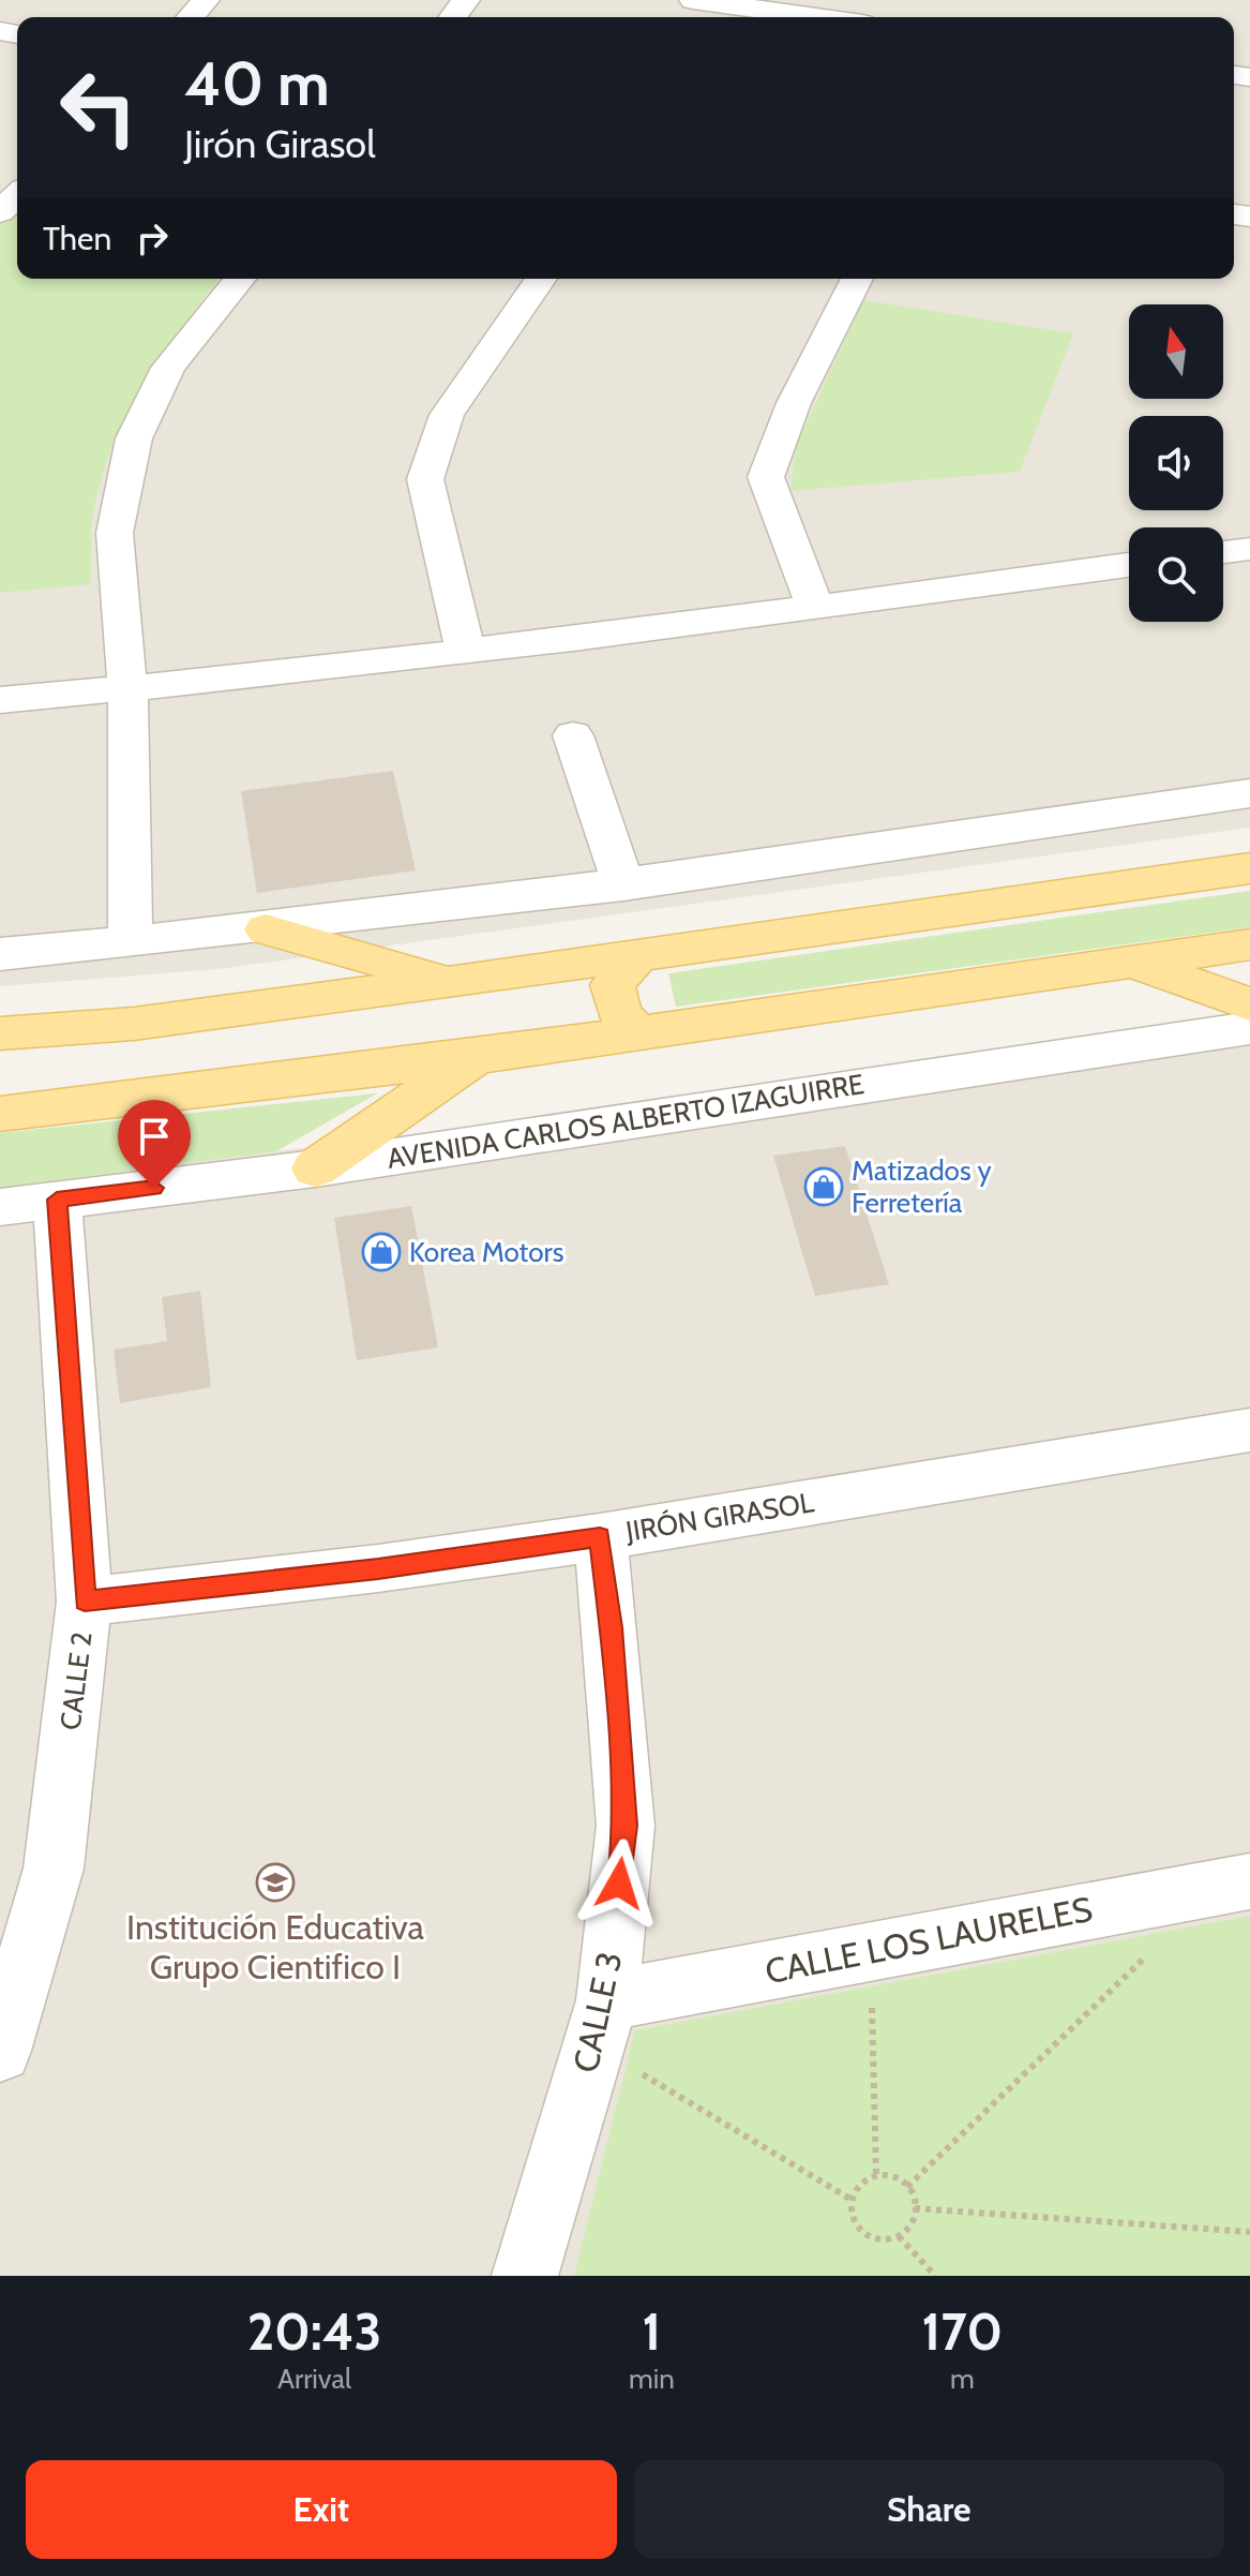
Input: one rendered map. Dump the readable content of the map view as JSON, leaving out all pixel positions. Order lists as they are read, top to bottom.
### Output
{
  "streets": {
    "street": [
      "AVENIDA CARLOS ALBERTO IZAGUIRRE",
      "JIRÓN GIRASOL",
      "CALLE 2",
      "CALLE LOS LAURELES",
      "CALLE 3"
    ]
  },
  "crossings": [
    ["AVENIDA CARLOS ALBERTO IZAGUIRRE", "CALLE 2"],
    ["JIRÓN GIRASOL", "CALLE 2"],
    ["JIRÓN GIRASOL", "CALLE 3"],
    ["CALLE LOS LAURELES", "CALLE 3"]
  ],
  "places": {
    "shop": ["Matizados y Ferretería", "Korea Motors"],
    "school or university": ["Institución Educativa Grupo Cientifico I"]
  },
  "north": "top",
  "page": {
    "turn": ["40 m", "Jirón Girasol"],
    "then": "Then",
    "eta": [
      "20:43",
      "Arrival",
      "1",
      "min",
      "170",
      "m"
    ],
    "buttons": ["Exit", "Share"]
  }
}
